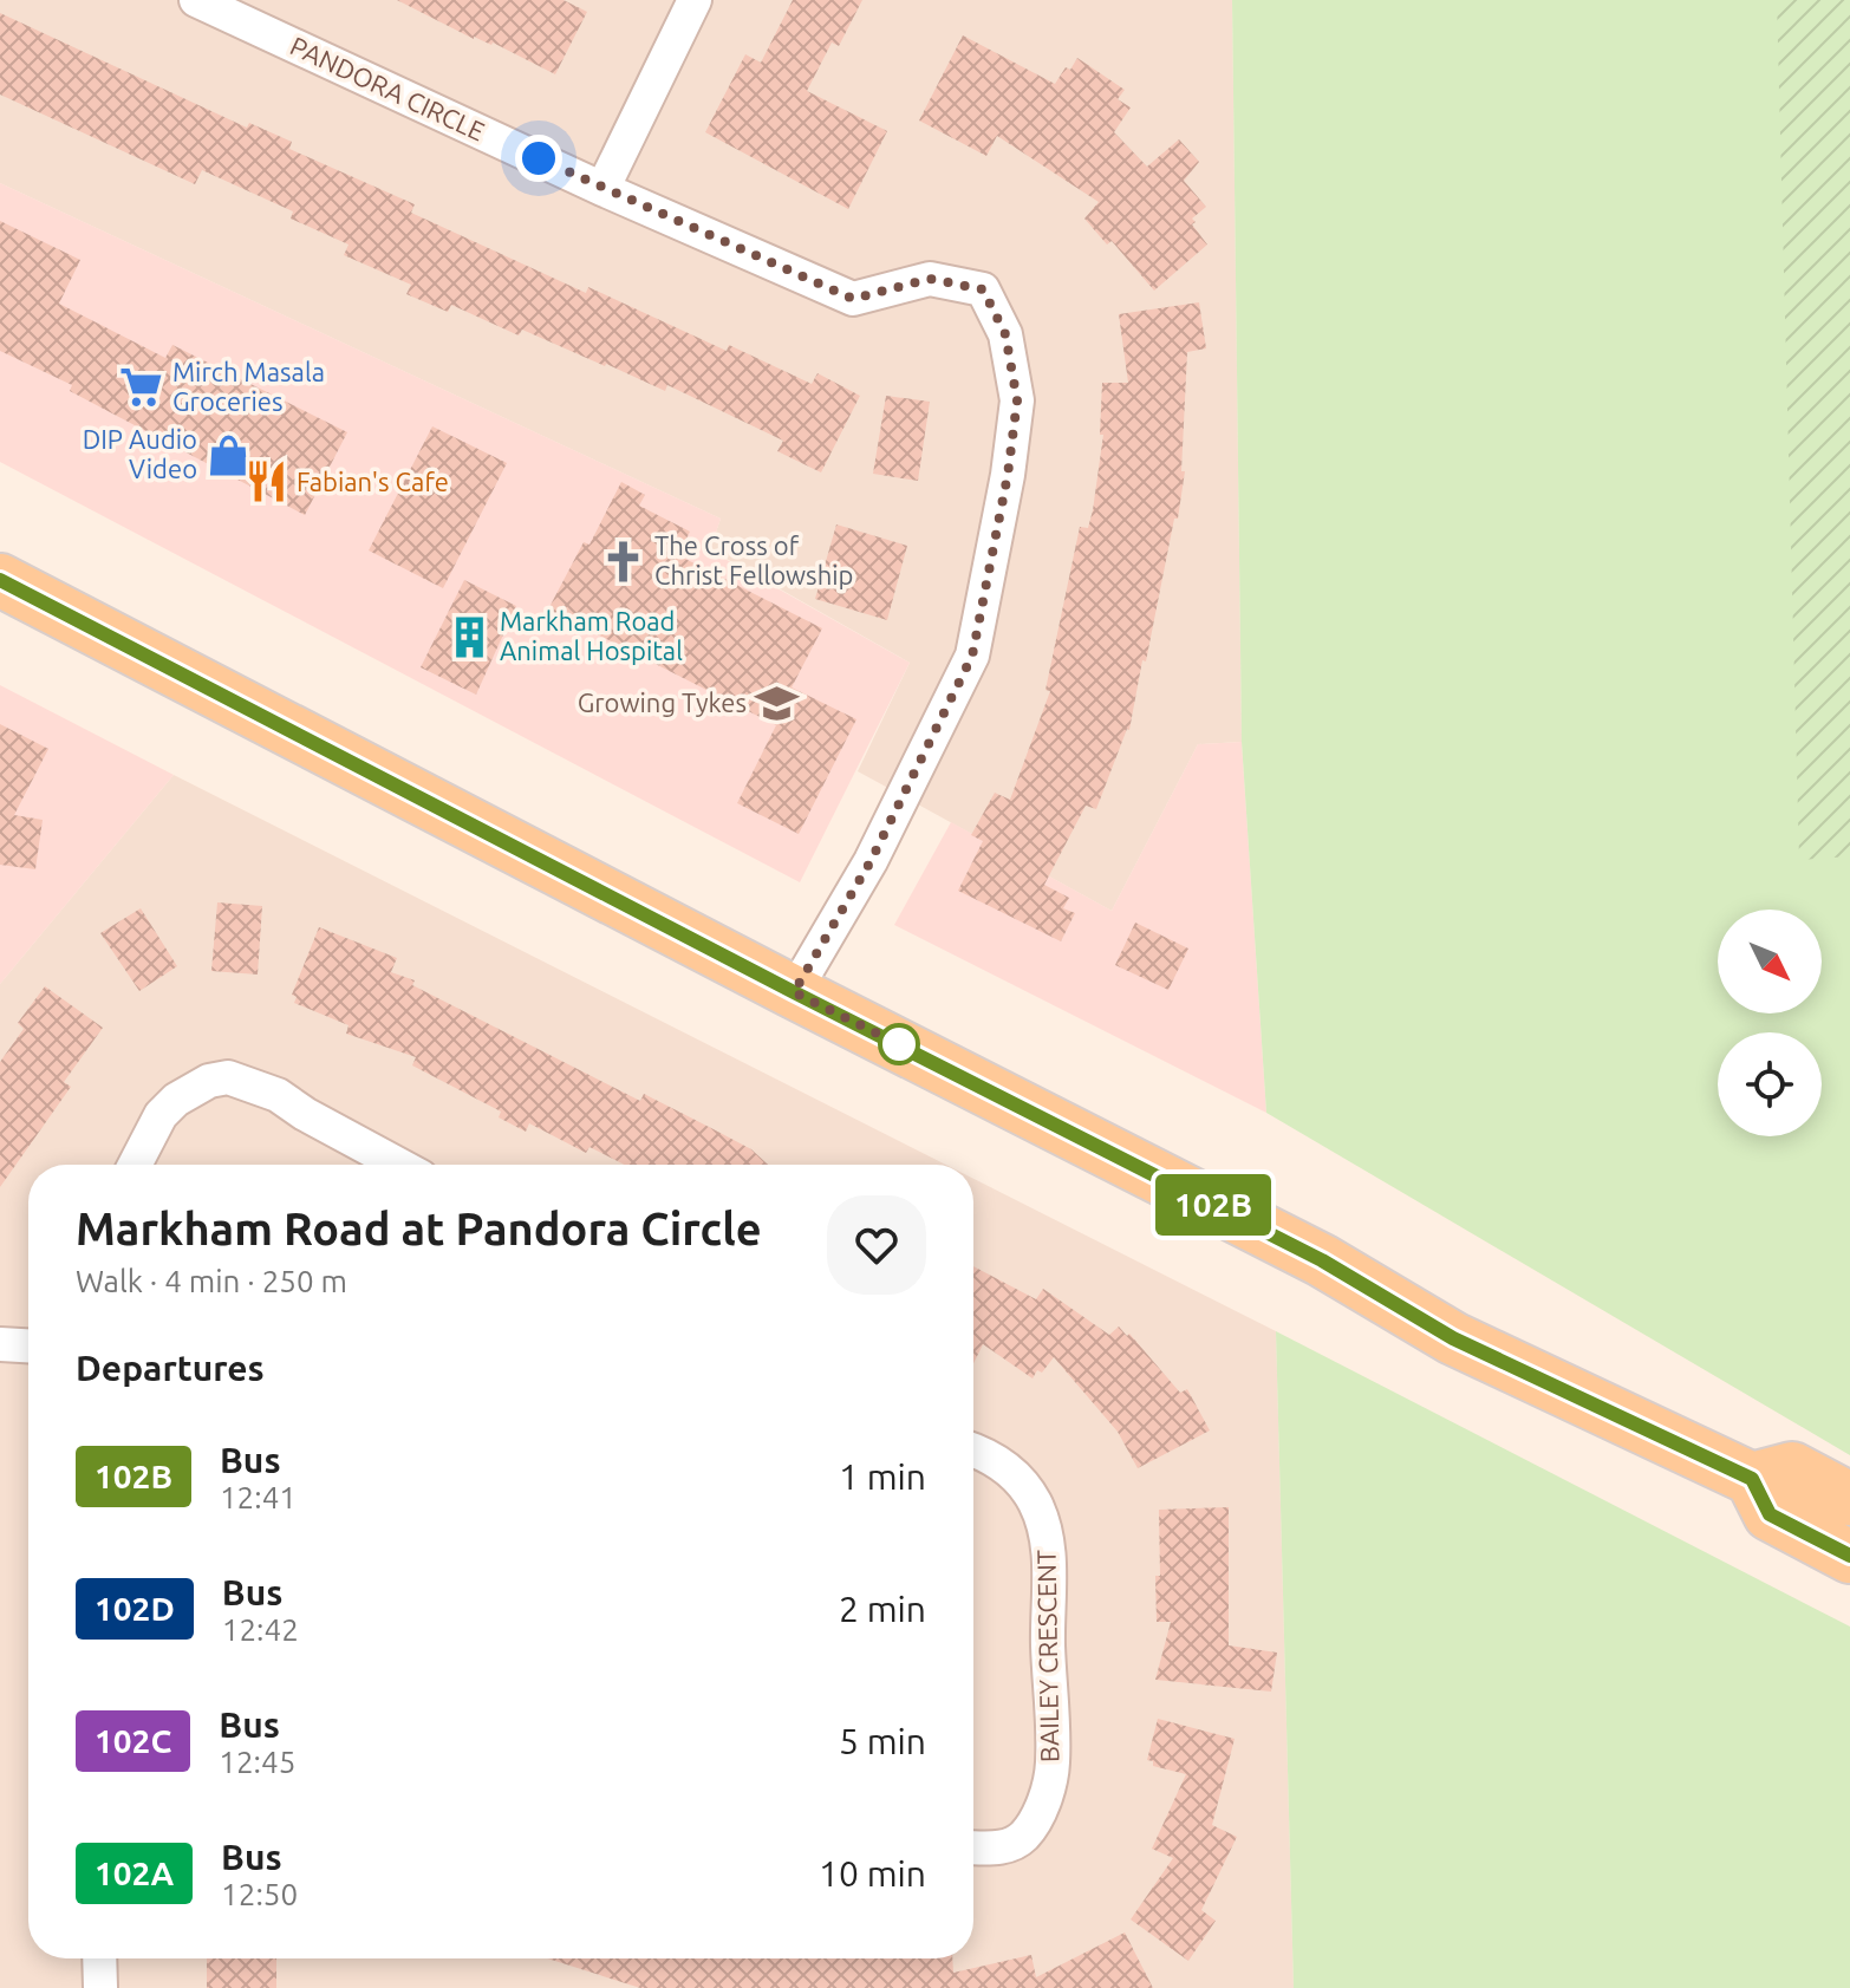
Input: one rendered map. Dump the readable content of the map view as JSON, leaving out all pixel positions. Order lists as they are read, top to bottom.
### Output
{
  "streets": {
    "street": ["PANDORA CIRCLE", "BAILEY CRESCENT"]
  },
  "places": {
    "supermarket": ["Mirch Masala Groceries"],
    "shop": ["DIP Audio Video"],
    "restaurant": ["Fabian's Cafe"],
    "church": ["The Cross of Christ Fellowship"],
    "building": ["Markham Road Animal Hospital"],
    "school or university": ["Growing Tykes"]
  },
  "lines": ["bus line 102B"],
  "north": "bottom right",
  "page": {
    "on_map": "102B",
    "heading": [
      ["Markham Road at Pandora Circle", "Walk · 4 min · 250 m"],
      "Departures"
    ],
    "list": [
      {
        "mark": "102B",
        "name": "Bus",
        "note": "12:41",
        "value": "1 min"
      },
      {
        "mark": "102D",
        "name": "Bus",
        "note": "12:42",
        "value": "2 min"
      },
      {
        "mark": "102C",
        "name": "Bus",
        "note": "12:45",
        "value": "5 min"
      },
      {
        "mark": "102A",
        "name": "Bus",
        "note": "12:50",
        "value": "10 min"
      }
    ]
  }
}
